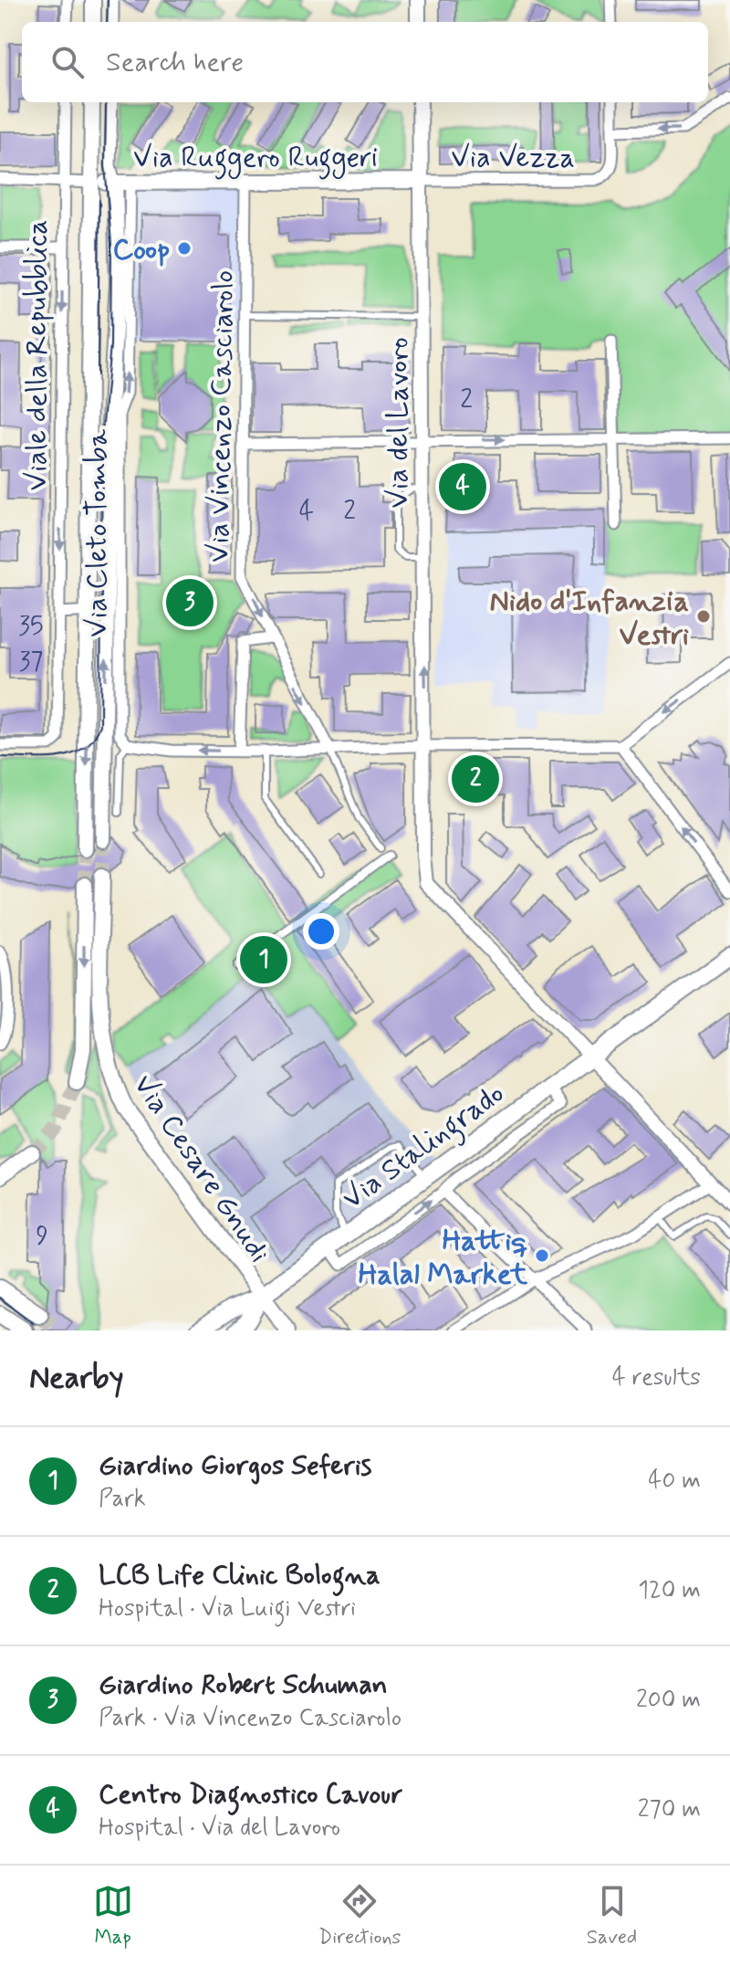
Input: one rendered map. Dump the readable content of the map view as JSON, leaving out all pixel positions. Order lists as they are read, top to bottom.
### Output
{
  "streets": {
    "main road": [
      "Via Ruggero Ruggeri",
      "Viale della Repubblica",
      "Via del Lavoro",
      "Via Stalingrado",
      "Via Cesare Gnudi"
    ],
    "street": ["Via Vezza", "Via Vincenzo Casciarolo", "Via Cleto Tomba"]
  },
  "crossings": [
    ["Via Ruggero Ruggeri", "Via Vezza"],
    ["Via Ruggero Ruggeri", "Viale della Repubblica"],
    ["Via Ruggero Ruggeri", "Via Vincenzo Casciarolo"],
    ["Via Ruggero Ruggeri", "Via del Lavoro"],
    ["Via Vezza", "Via del Lavoro"],
    ["Viale della Repubblica", "Via Cleto Tomba"],
    ["Via del Lavoro", "Via Stalingrado"],
    ["Via Stalingrado", "Via Cesare Gnudi"]
  ],
  "one_way": ["Via Vincenzo Casciarolo"],
  "places": ["Coop", "Nido d'Infanzia Vestri", "Hattiq Halal Market"],
  "house_numbers": [
    "2",
    "4",
    "2",
    "35",
    "37",
    "9"
  ],
  "page": {
    "search": "Search here",
    "pins": [
      "4",
      "3",
      "2",
      "1"
    ],
    "heading": ["Nearby", "4 results"],
    "list": [
      {
        "mark": "1",
        "name": "Giardino Giorgos Seferis",
        "note": "Park",
        "value": "40 m"
      },
      {
        "mark": "2",
        "name": "LCB Life Clinic Bologna",
        "note": "Hospital · Via Luigi Vestri",
        "value": "120 m"
      },
      {
        "mark": "3",
        "name": "Giardino Robert Schuman",
        "note": "Park · Via Vincenzo Casciarolo",
        "value": "200 m"
      },
      {
        "mark": "4",
        "name": "Centro Diagnostico Cavour",
        "note": "Hospital · Via del Lavoro",
        "value": "270 m"
      }
    ],
    "nav": ["Map", "Directions", "Saved"]
  }
}
